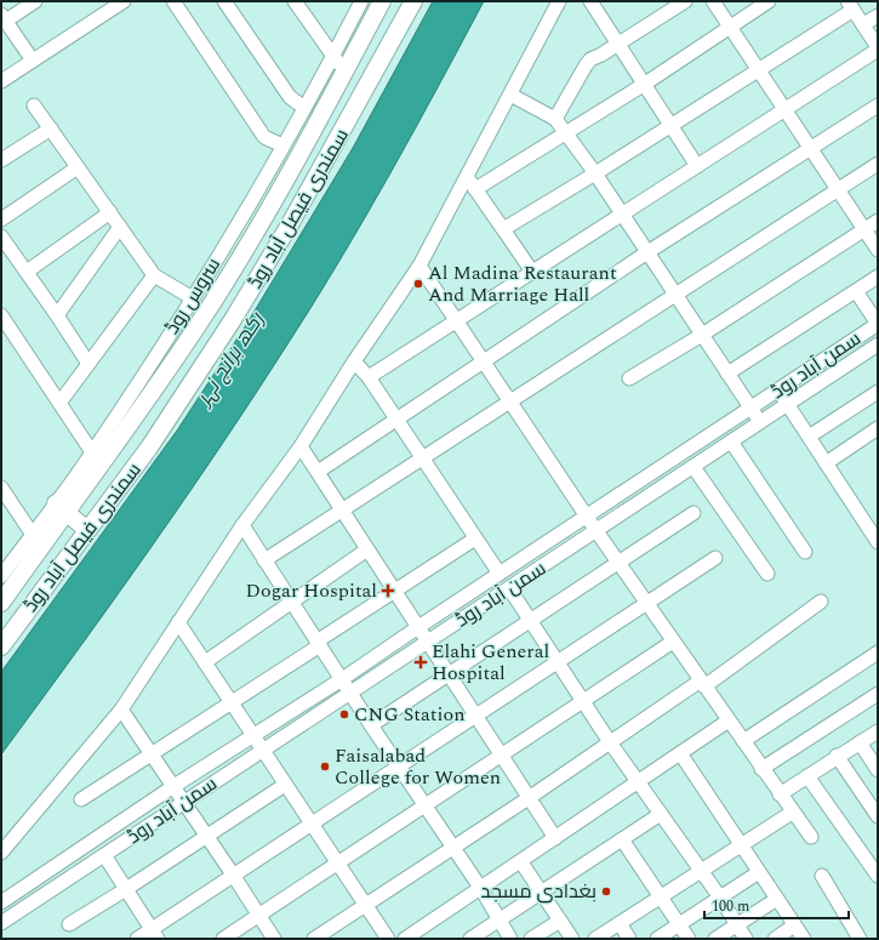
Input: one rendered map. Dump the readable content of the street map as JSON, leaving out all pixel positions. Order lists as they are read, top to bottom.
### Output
{
  "streets": {
    "main road": ["سمندری فیصل آباد روڈ"],
    "street": ["سروس روڈ", "سمن آباد روڈ"]
  },
  "crossings": [
    ["سمندری فیصل آباد روڈ", "سروس روڈ"]
  ],
  "water": ["رکھ برانچ نہر"],
  "places": {
    "other": [
      "Al Madina Restaurant And Marriage Hall",
      "CNG Station",
      "Faisalabad College for Women",
      "بغدادی مسجد"
    ],
    "health": ["Dogar Hospital", "Elahi General Hospital"]
  },
  "scale_bar": "100 m"
}
